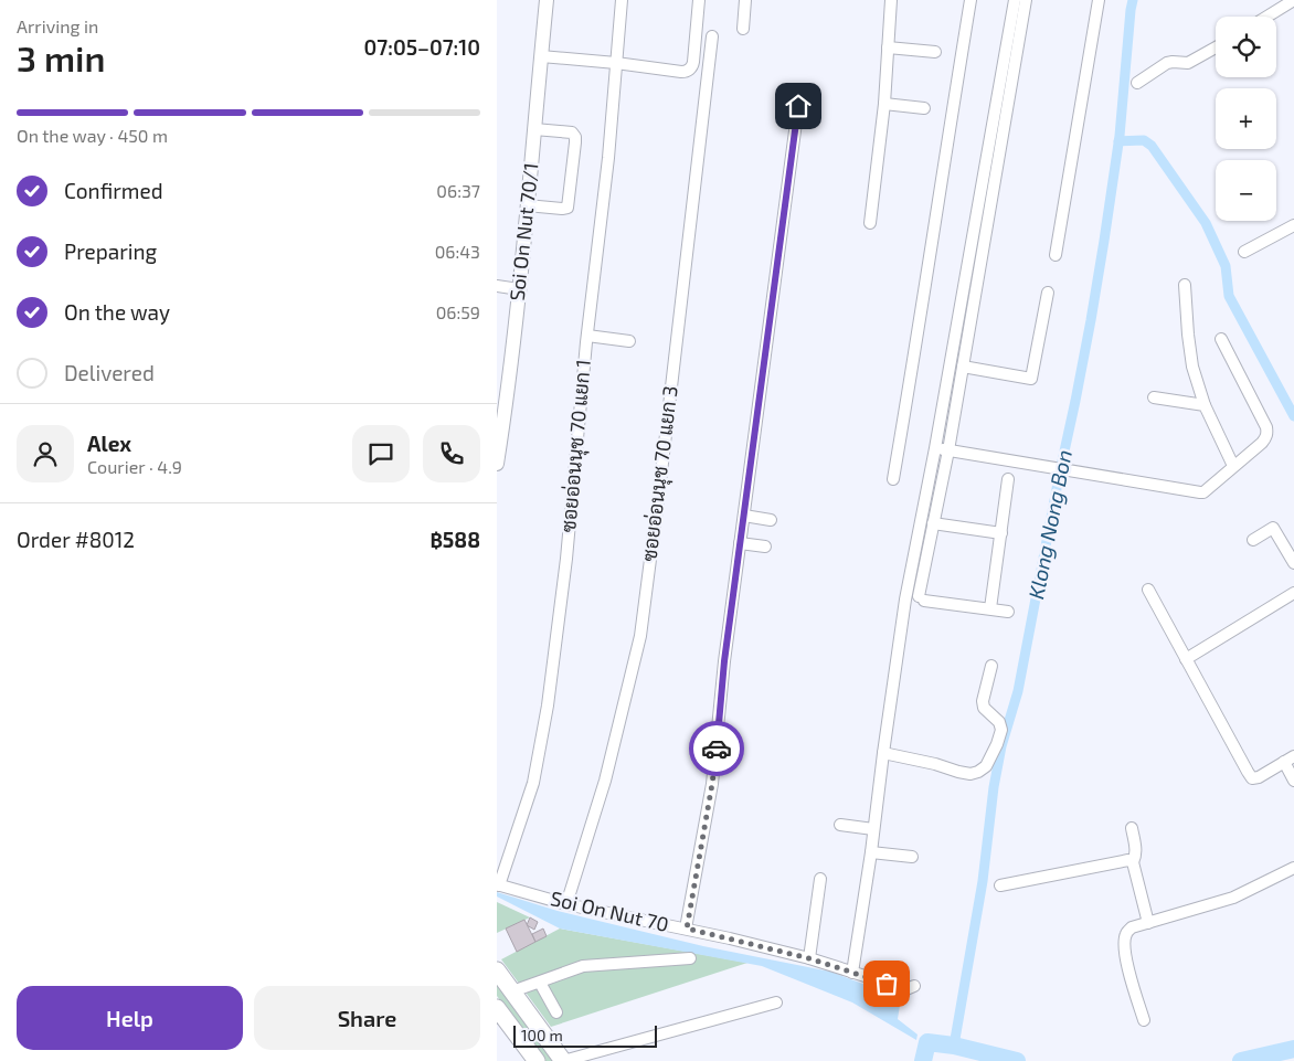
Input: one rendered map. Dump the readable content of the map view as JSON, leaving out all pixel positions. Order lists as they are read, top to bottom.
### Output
{
  "streets": {
    "street": [
      "Soi On Nut 70/1",
      "ซอยอ่อนนุช 70 แยก 1",
      "ซอยอ่อนนุช 70 แยก 3",
      "Soi On Nut 70"
    ]
  },
  "crossings": [
    ["ซอยอ่อนนุช 70 แยก 1", "Soi On Nut 70"],
    ["ซอยอ่อนนุช 70 แยก 3", "Soi On Nut 70"]
  ],
  "water": ["Klong Nong Bon"],
  "scale_bar": "100 m",
  "page": {
    "heading": ["3 min", "Arriving in", "07:05–07:10"],
    "panel": [
      "Alex",
      "Courier · 4.9",
      "Order #8012",
      "฿588"
    ],
    "map_buttons": ["+", "−"],
    "bar": "On the way · 450 m",
    "list": [
      ["Confirmed", "06:37"],
      ["Preparing", "06:43"],
      ["On the way", "06:59"],
      "Delivered"
    ],
    "buttons": ["Help", "Share"],
    "scale": "100 m"
  }
}
